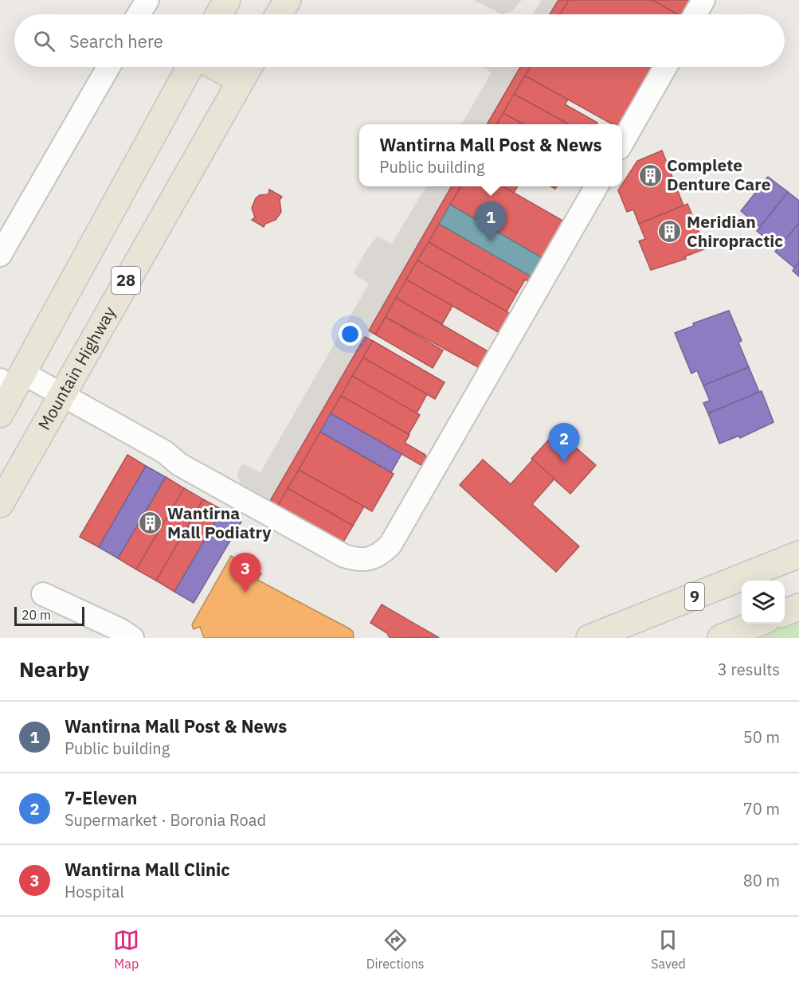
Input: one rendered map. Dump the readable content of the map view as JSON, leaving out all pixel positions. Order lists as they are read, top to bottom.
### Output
{
  "streets": {
    "main road": ["28", "Mountain Highway", "9"]
  },
  "places": {
    "building": ["Complete Denture Care", "Meridian Chiropractic", "Wantirna Mall Podiatry"]
  },
  "scale_bar": "20 m",
  "page": {
    "search": "Search here",
    "popup": ["Wantirna Mall Post & News", "Public building"],
    "pins": ["1", "2", "3"],
    "scale": "20 m",
    "heading": ["Nearby", "3 results"],
    "list": [
      {
        "mark": "1",
        "name": "Wantirna Mall Post & News",
        "note": "Public building",
        "value": "50 m"
      },
      {
        "mark": "2",
        "name": "7-Eleven",
        "note": "Supermarket · Boronia Road",
        "value": "70 m"
      },
      {
        "mark": "3",
        "name": "Wantirna Mall Clinic",
        "note": "Hospital",
        "value": "80 m"
      }
    ],
    "nav": ["Map", "Directions", "Saved"]
  }
}
